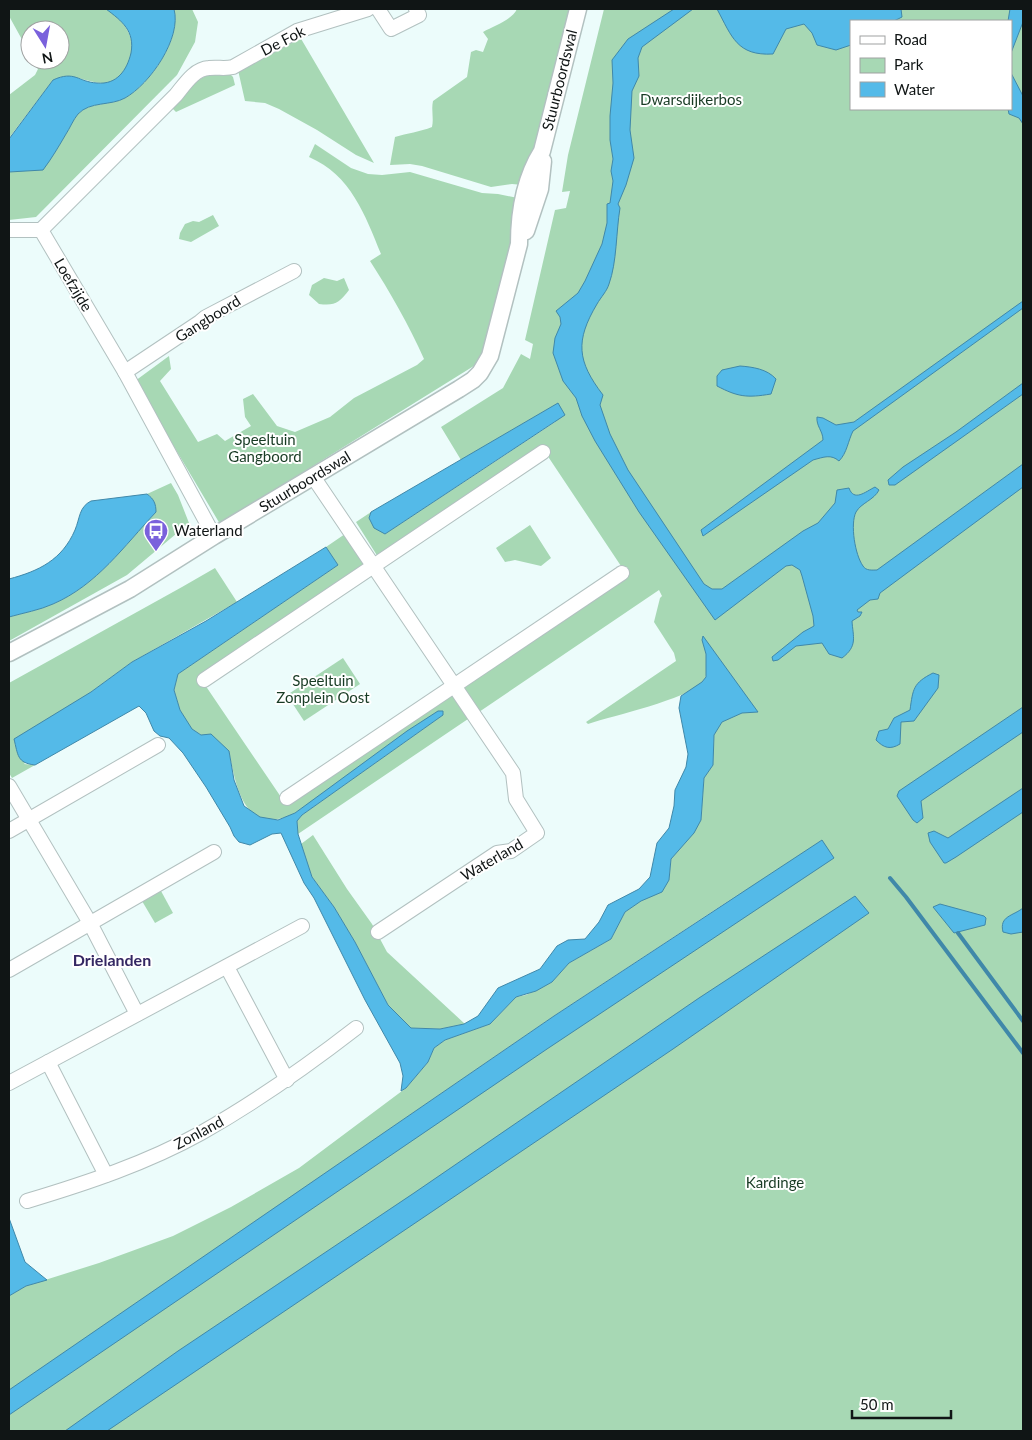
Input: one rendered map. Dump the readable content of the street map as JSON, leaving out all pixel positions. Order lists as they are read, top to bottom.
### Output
{
  "streets": {
    "street": [
      "De Fok",
      "Stuurboordswal",
      "Loefzijde",
      "Gangboord",
      "Waterland",
      "Zonland"
    ]
  },
  "crossings": [
    ["De Fok", "Loefzijde"],
    ["Stuurboordswal", "Loefzijde"],
    ["Stuurboordswal", "Waterland"],
    ["Loefzijde", "Gangboord"]
  ],
  "districts": ["Drielanden"],
  "parks": [
    "Dwarsdijkerbos",
    "Speeltuin Gangboord",
    "Speeltuin Zonplein Oost",
    "Kardinge"
  ],
  "places": {
    "bus stop": ["Waterland"]
  },
  "legend": ["Road", "Park", "Water"],
  "scale_bar": "50 m",
  "north": "bottom"
}
